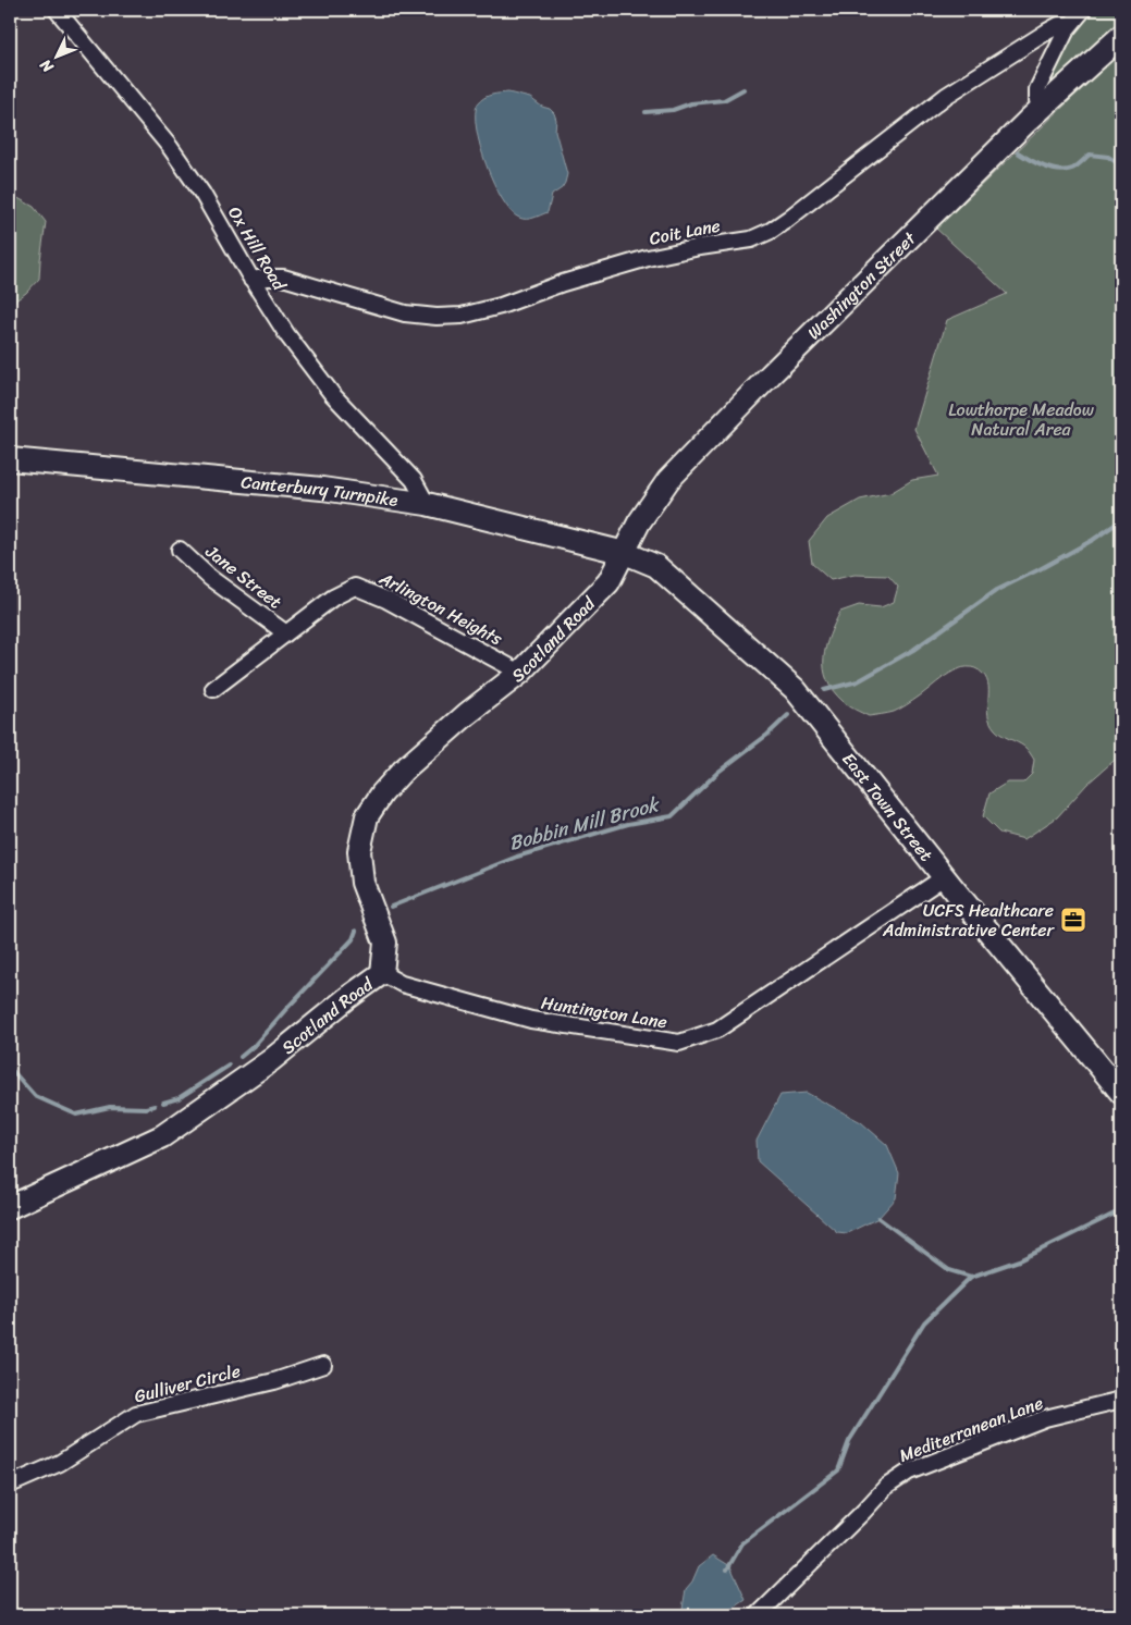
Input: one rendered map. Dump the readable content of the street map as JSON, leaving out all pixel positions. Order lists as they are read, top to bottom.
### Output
{
  "streets": {
    "street": [
      "Coit Lane",
      "Ox Hill Road",
      "Washington Street",
      "Canterbury Turnpike",
      "Jane Street",
      "Arlington Heights",
      "Scotland Road",
      "East Town Street",
      "Huntington Lane",
      "Gulliver Circle",
      "Mediterranean Lane"
    ]
  },
  "crossings": [
    ["Coit Lane", "Ox Hill Road"],
    ["Ox Hill Road", "Canterbury Turnpike"],
    ["Washington Street", "Canterbury Turnpike"],
    ["Washington Street", "Scotland Road"],
    ["Washington Street", "East Town Street"],
    ["Canterbury Turnpike", "Scotland Road"],
    ["Canterbury Turnpike", "East Town Street"],
    ["Jane Street", "Arlington Heights"],
    ["Arlington Heights", "Scotland Road"],
    ["Scotland Road", "East Town Street"],
    ["Scotland Road", "Huntington Lane"],
    ["East Town Street", "Huntington Lane"]
  ],
  "water": ["Bobbin Mill Brook"],
  "parks": ["Lowthorpe Meadow Natural Area"],
  "places": {
    "office": ["UCFS Healthcare Administrative Center"]
  },
  "north": "bottom left"
}
